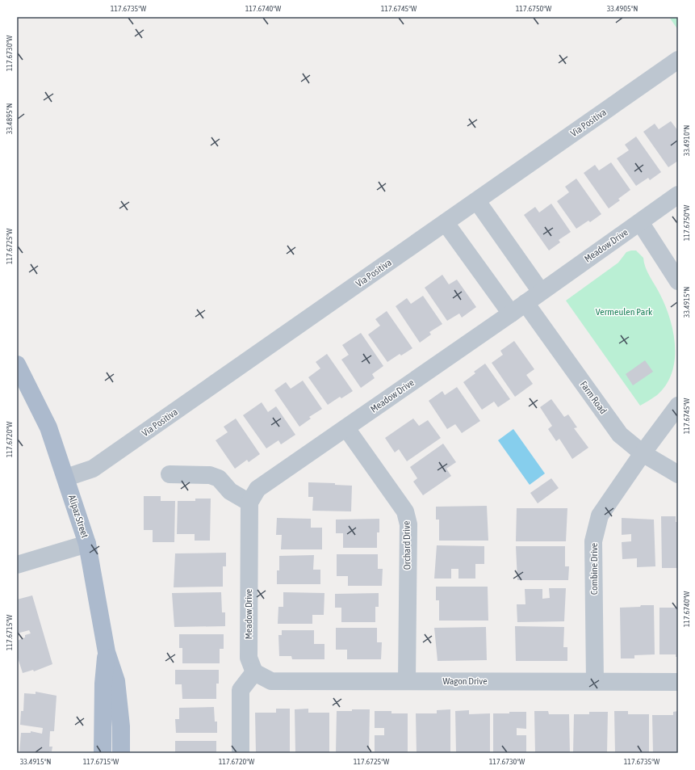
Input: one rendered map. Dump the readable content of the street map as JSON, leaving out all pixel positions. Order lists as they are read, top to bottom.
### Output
{
  "streets": {
    "main road": ["Alipaz Street"],
    "street": [
      "Via Positiva",
      "Meadow Drive",
      "Farm Road",
      "Orchard Drive",
      "Combine Drive",
      "Wagon Drive"
    ]
  },
  "crossings": [
    ["Via Positiva", "Alipaz Street"],
    ["Meadow Drive", "Farm Road"],
    ["Meadow Drive", "Orchard Drive"],
    ["Meadow Drive", "Wagon Drive"],
    ["Farm Road", "Combine Drive"],
    ["Orchard Drive", "Wagon Drive"],
    ["Combine Drive", "Wagon Drive"]
  ],
  "parks": ["Vermeulen Park"],
  "coordinates": [
    "117.6735°W",
    "117.6740°W",
    "117.6745°W",
    "117.6750°W",
    "33.4905°N",
    "117.6730°W",
    "33.4895°N",
    "33.4910°N",
    "117.6725°W",
    "33.4915°N",
    "117.6720°W",
    "117.6715°W"
  ]
}
